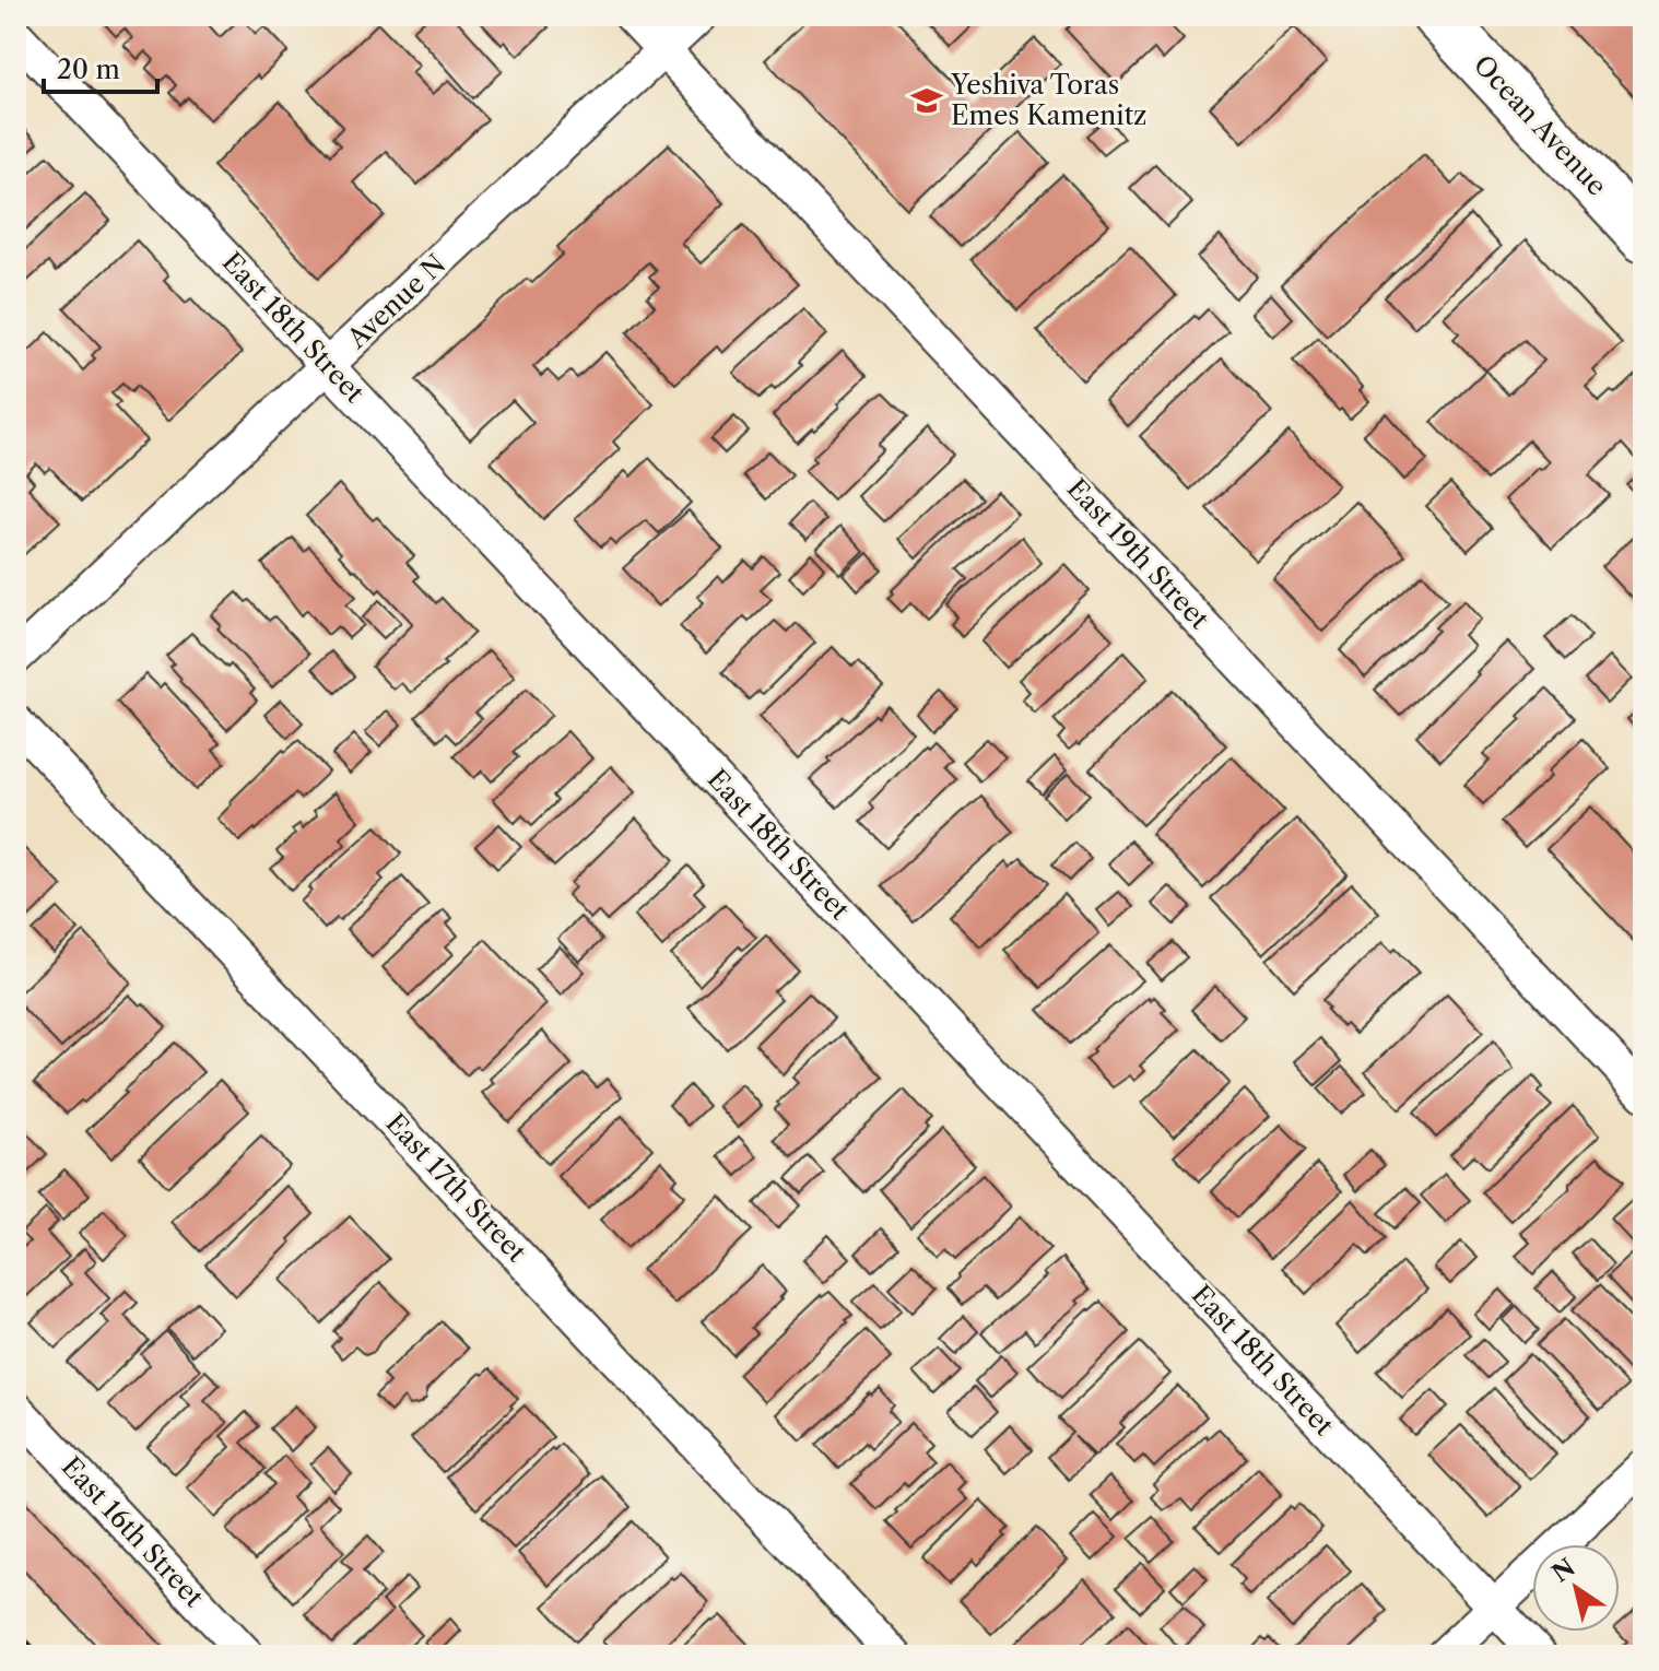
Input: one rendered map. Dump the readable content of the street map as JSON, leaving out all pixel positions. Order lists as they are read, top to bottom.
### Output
{
  "streets": {
    "main road": ["Ocean Avenue"],
    "street": [
      "Avenue N",
      "East 18th Street",
      "East 19th Street",
      "East 17th Street",
      "East 16th Street"
    ]
  },
  "crossings": [
    ["Avenue N", "East 18th Street"],
    ["Avenue N", "East 19th Street"]
  ],
  "places": {
    "school or university": ["Yeshiva Toras Emes Kamenitz"]
  },
  "scale_bar": "20 m",
  "north": "top left"
}
